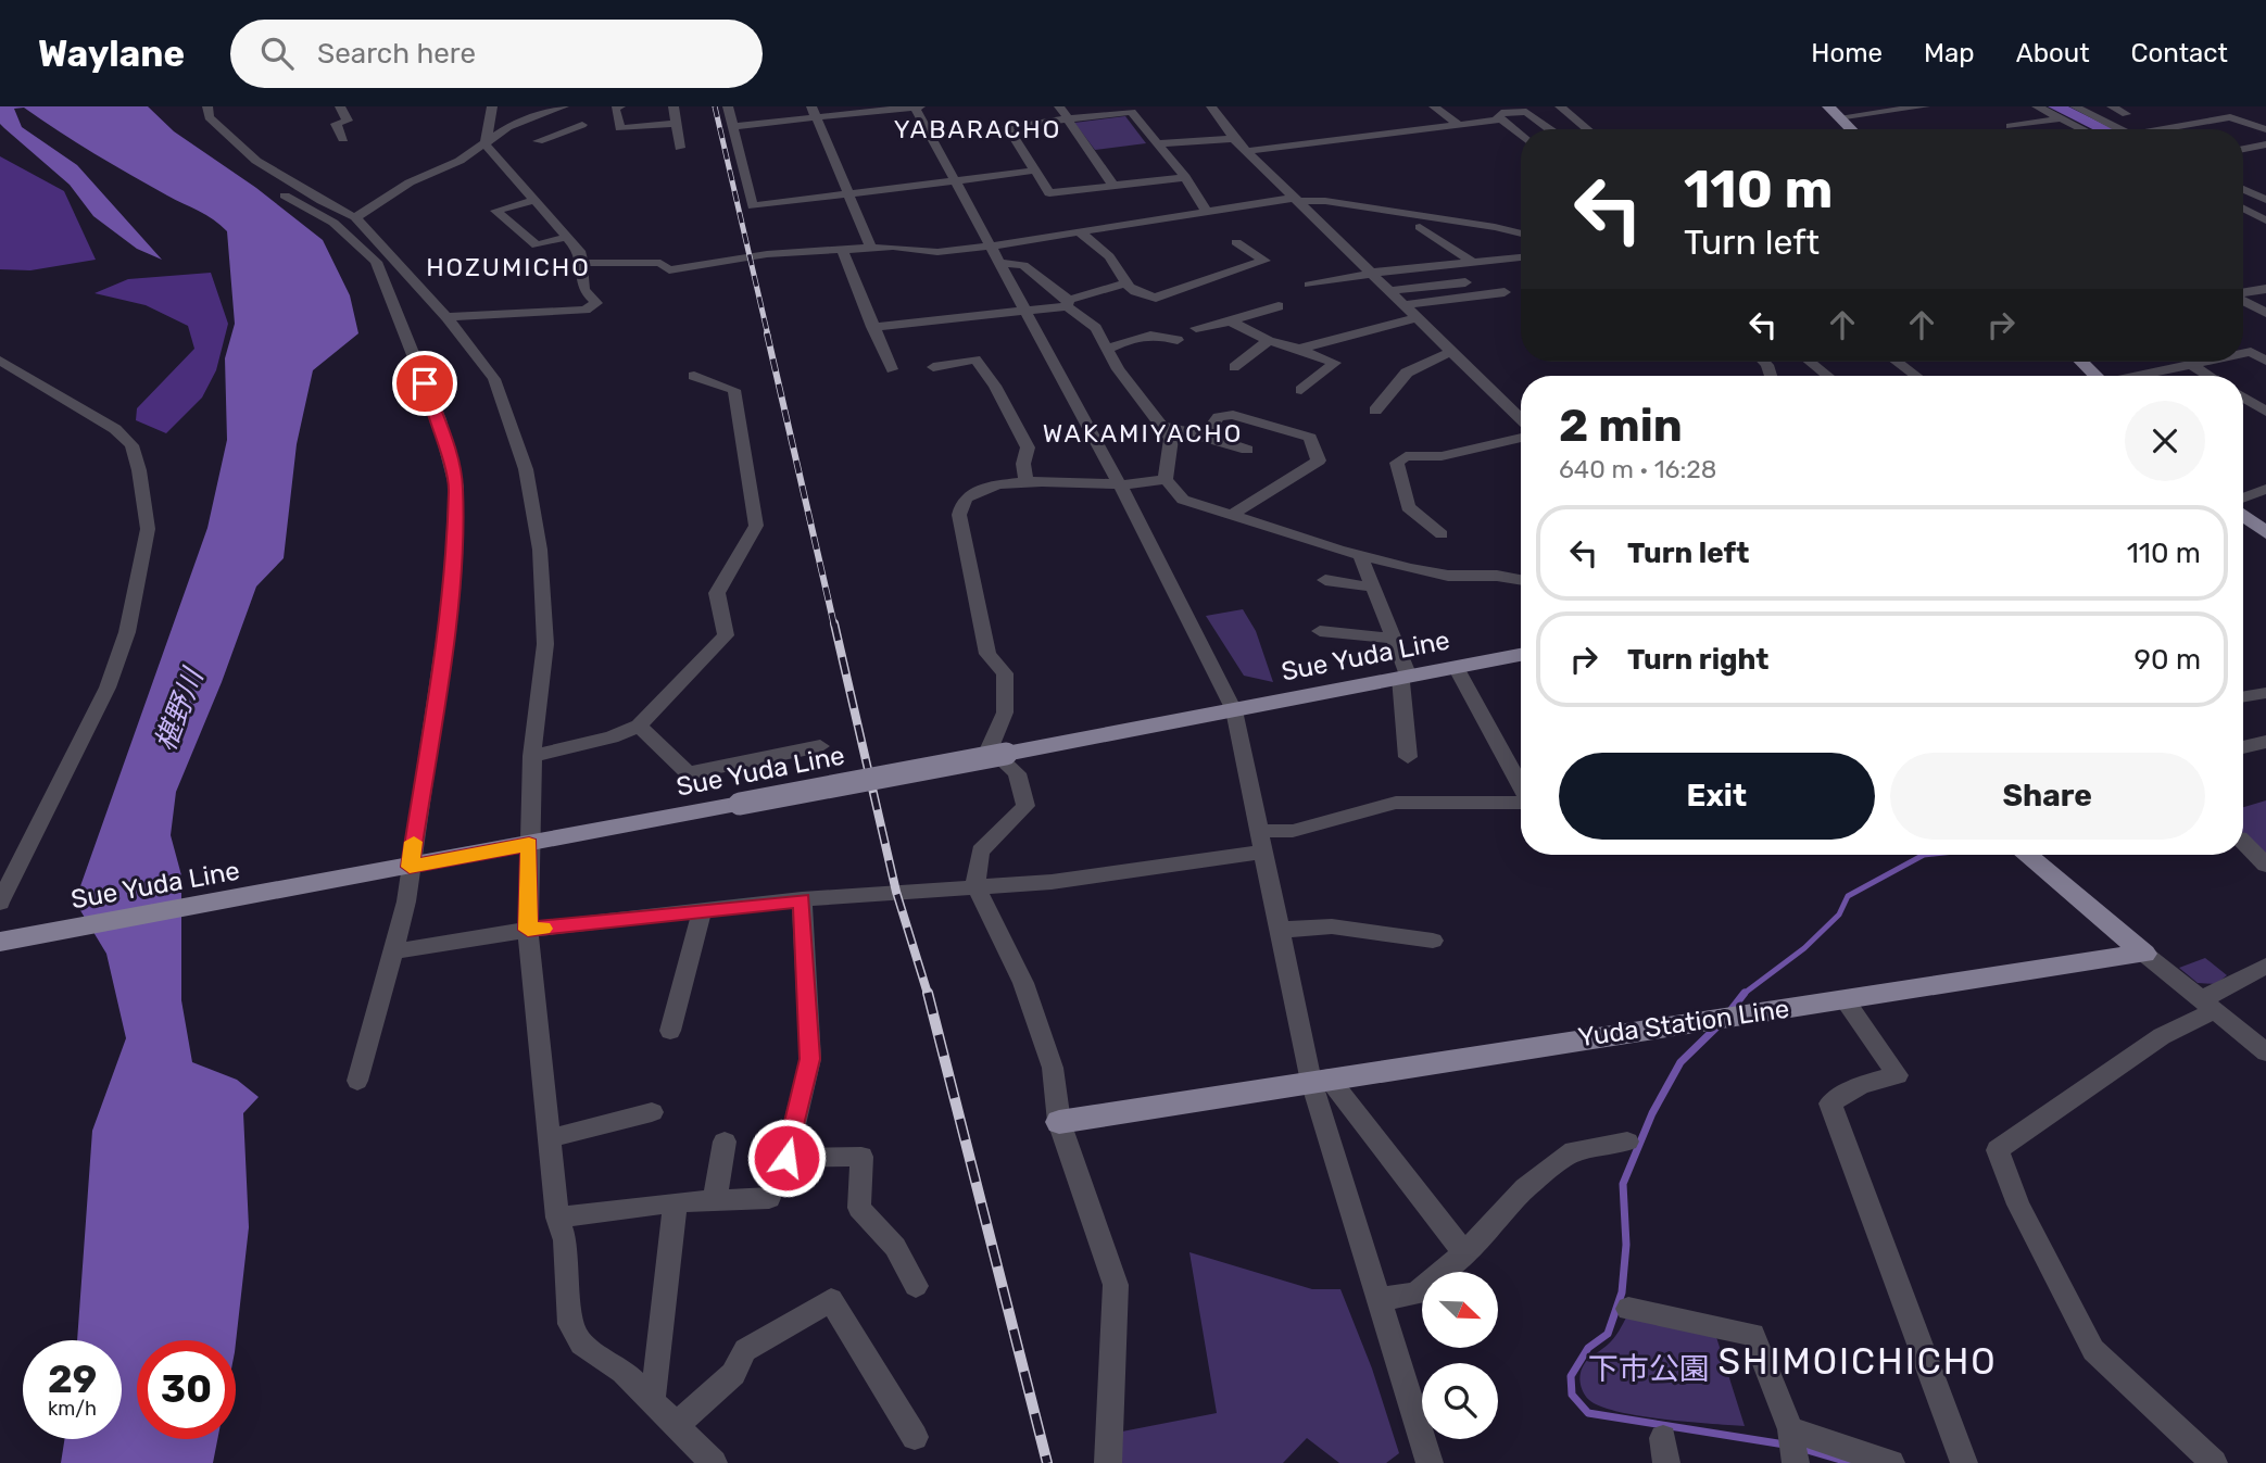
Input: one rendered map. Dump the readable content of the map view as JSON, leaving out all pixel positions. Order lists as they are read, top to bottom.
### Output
{
  "streets": {
    "main road": ["Sue Yuda Line", "Yuda Station Line"]
  },
  "districts": [
    "YABARACHO",
    "HOZUMICHO",
    "WAKAMIYACHO",
    "SHIMOICHICHO"
  ],
  "water": ["椹野川"],
  "parks": ["下市公園"],
  "north": "bottom right",
  "page": {
    "header": "Waylane",
    "search": "Search here",
    "nav": [
      "Home",
      "Map",
      "About",
      "Contact"
    ],
    "turn": ["110 m", "Turn left"],
    "heading": ["2 min", "640 m · 16:28"],
    "list": [
      {
        "name": "Turn left",
        "value": "110 m"
      },
      {
        "name": "Turn right",
        "value": "90 m"
      }
    ],
    "buttons": ["Exit", "Share"],
    "speed": "29 km/h",
    "limit": "30"
  }
}
